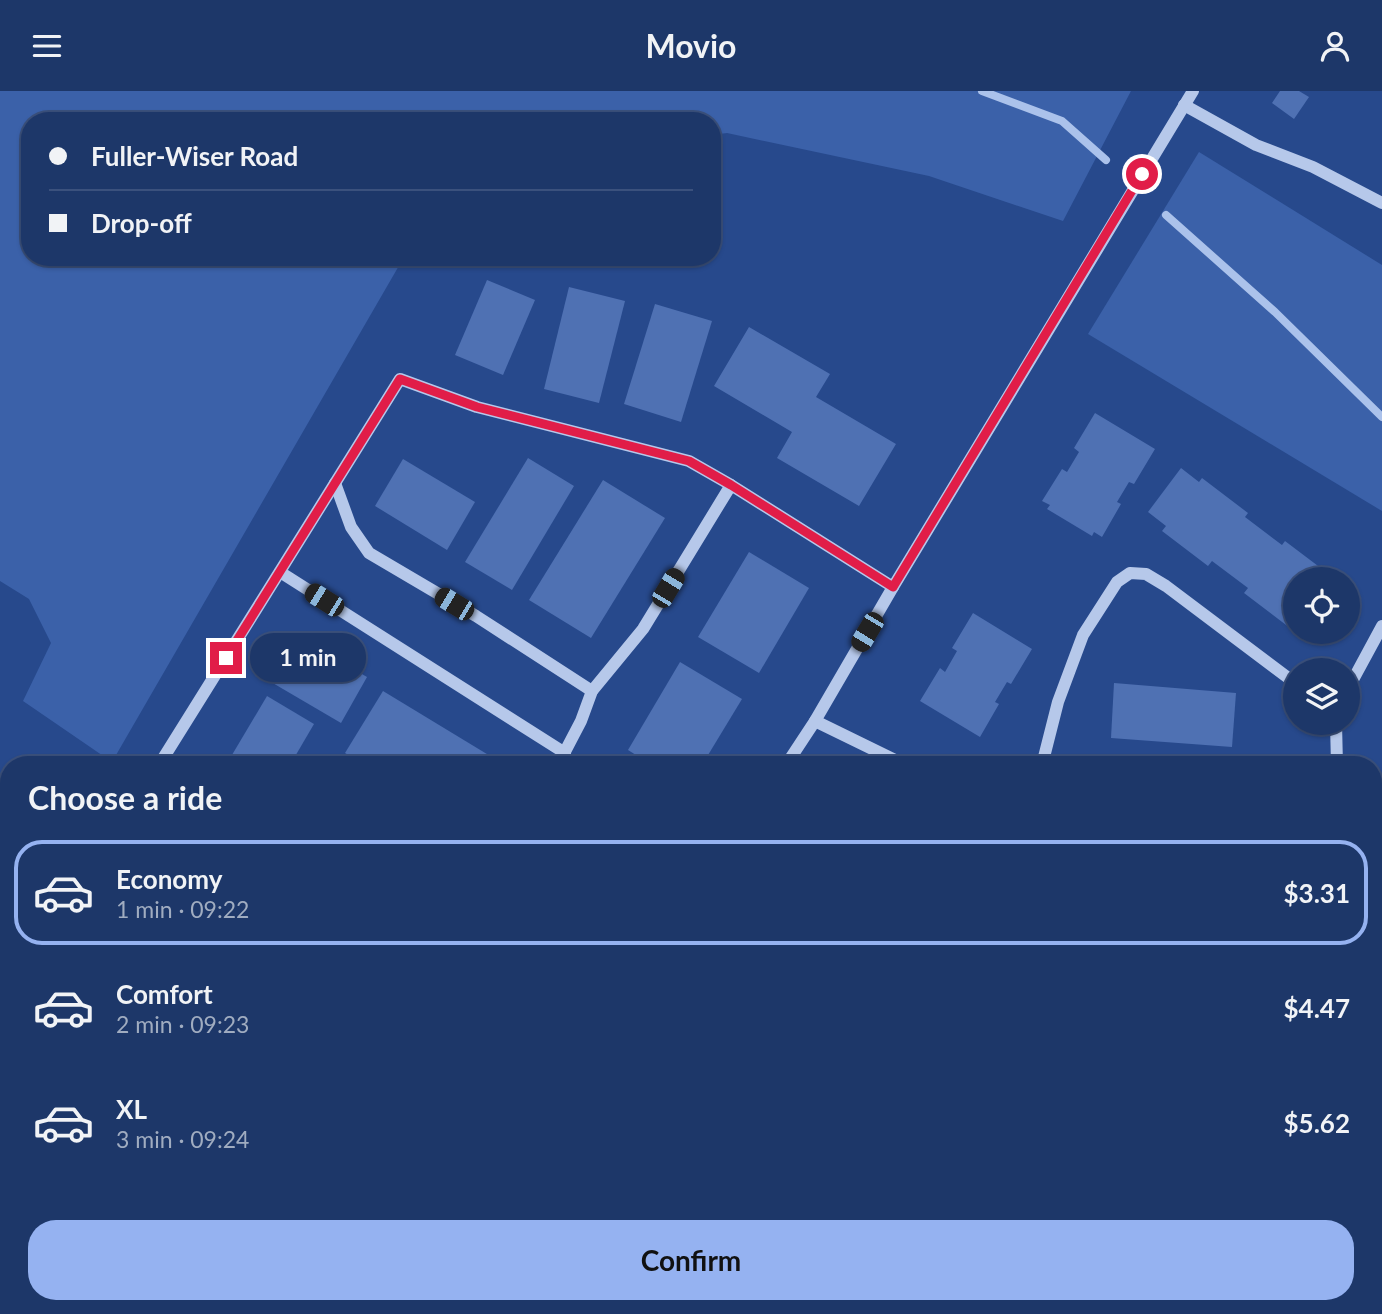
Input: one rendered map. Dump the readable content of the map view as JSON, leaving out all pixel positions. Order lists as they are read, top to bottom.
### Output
{
  "page": {
    "header": "Movio",
    "banner": ["Fuller-Wiser Road", "Drop-off"],
    "bubble": "1 min",
    "heading": "Choose a ride",
    "list": [
      {
        "name": "Economy",
        "note": "1 min · 09:22",
        "value": "$3.31"
      },
      {
        "name": "Comfort",
        "note": "2 min · 09:23",
        "value": "$4.47"
      },
      {
        "name": "XL",
        "note": "3 min · 09:24",
        "value": "$5.62"
      }
    ],
    "buttons": "Confirm"
  }
}
